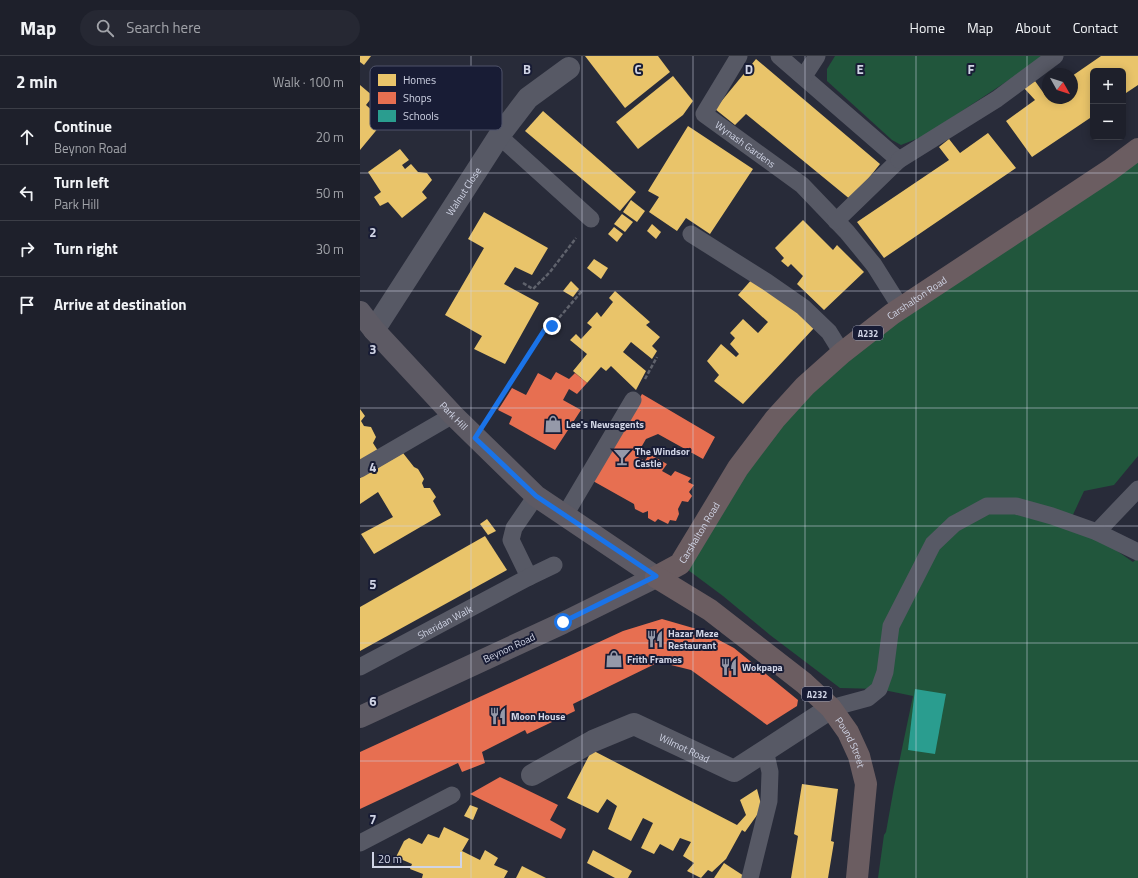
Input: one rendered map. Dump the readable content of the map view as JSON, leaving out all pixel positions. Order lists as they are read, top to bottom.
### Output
{
  "streets": {
    "highway": ["Carshalton Road", "A232", "Pound Street"],
    "main road": ["Park Hill", "Beynon Road"],
    "street": ["Walnut Close", "Wilmot Road"],
    "lane": ["Wynash Gardens", "Sheridan Walk"]
  },
  "crossings": [
    ["Wynash Gardens", "Carshalton Road"],
    ["Walnut Close", "Park Hill"],
    ["Carshalton Road", "Park Hill"],
    ["Carshalton Road", "Beynon Road"],
    ["Carshalton Road", "Pound Street"],
    ["Park Hill", "Beynon Road"],
    ["Park Hill", "Pound Street"],
    ["Beynon Road", "Pound Street"],
    ["Pound Street", "Wilmot Road"]
  ],
  "places": {
    "shop": ["Lee's Newsagents", "Frith Frames"],
    "bar": ["The Windsor Castle"],
    "restaurant": ["Hazar Meze Restaurant", "Wokpapa", "Moon House"]
  },
  "legend": ["Homes", "Shops", "Schools"],
  "scale_bar": "20 m",
  "north": "bottom right",
  "page": {
    "header": "Map",
    "search": "Search here",
    "nav": [
      "Home",
      "Map",
      "About",
      "Contact"
    ],
    "heading": ["2 min", "Walk · 100 m"],
    "map_buttons": ["+", "−"],
    "list": [
      ["Continue", "Beynon Road", "20 m"],
      ["Turn left", "Park Hill", "50 m"],
      ["Turn right", "30 m"],
      "Arrive at destination"
    ],
    "scale": "20 m"
  },
  "grid": {
    "columns": [
      "B",
      "C",
      "D",
      "E",
      "F"
    ],
    "rows": [
      "2",
      "3",
      "4",
      "5",
      "6",
      "7"
    ]
  }
}
